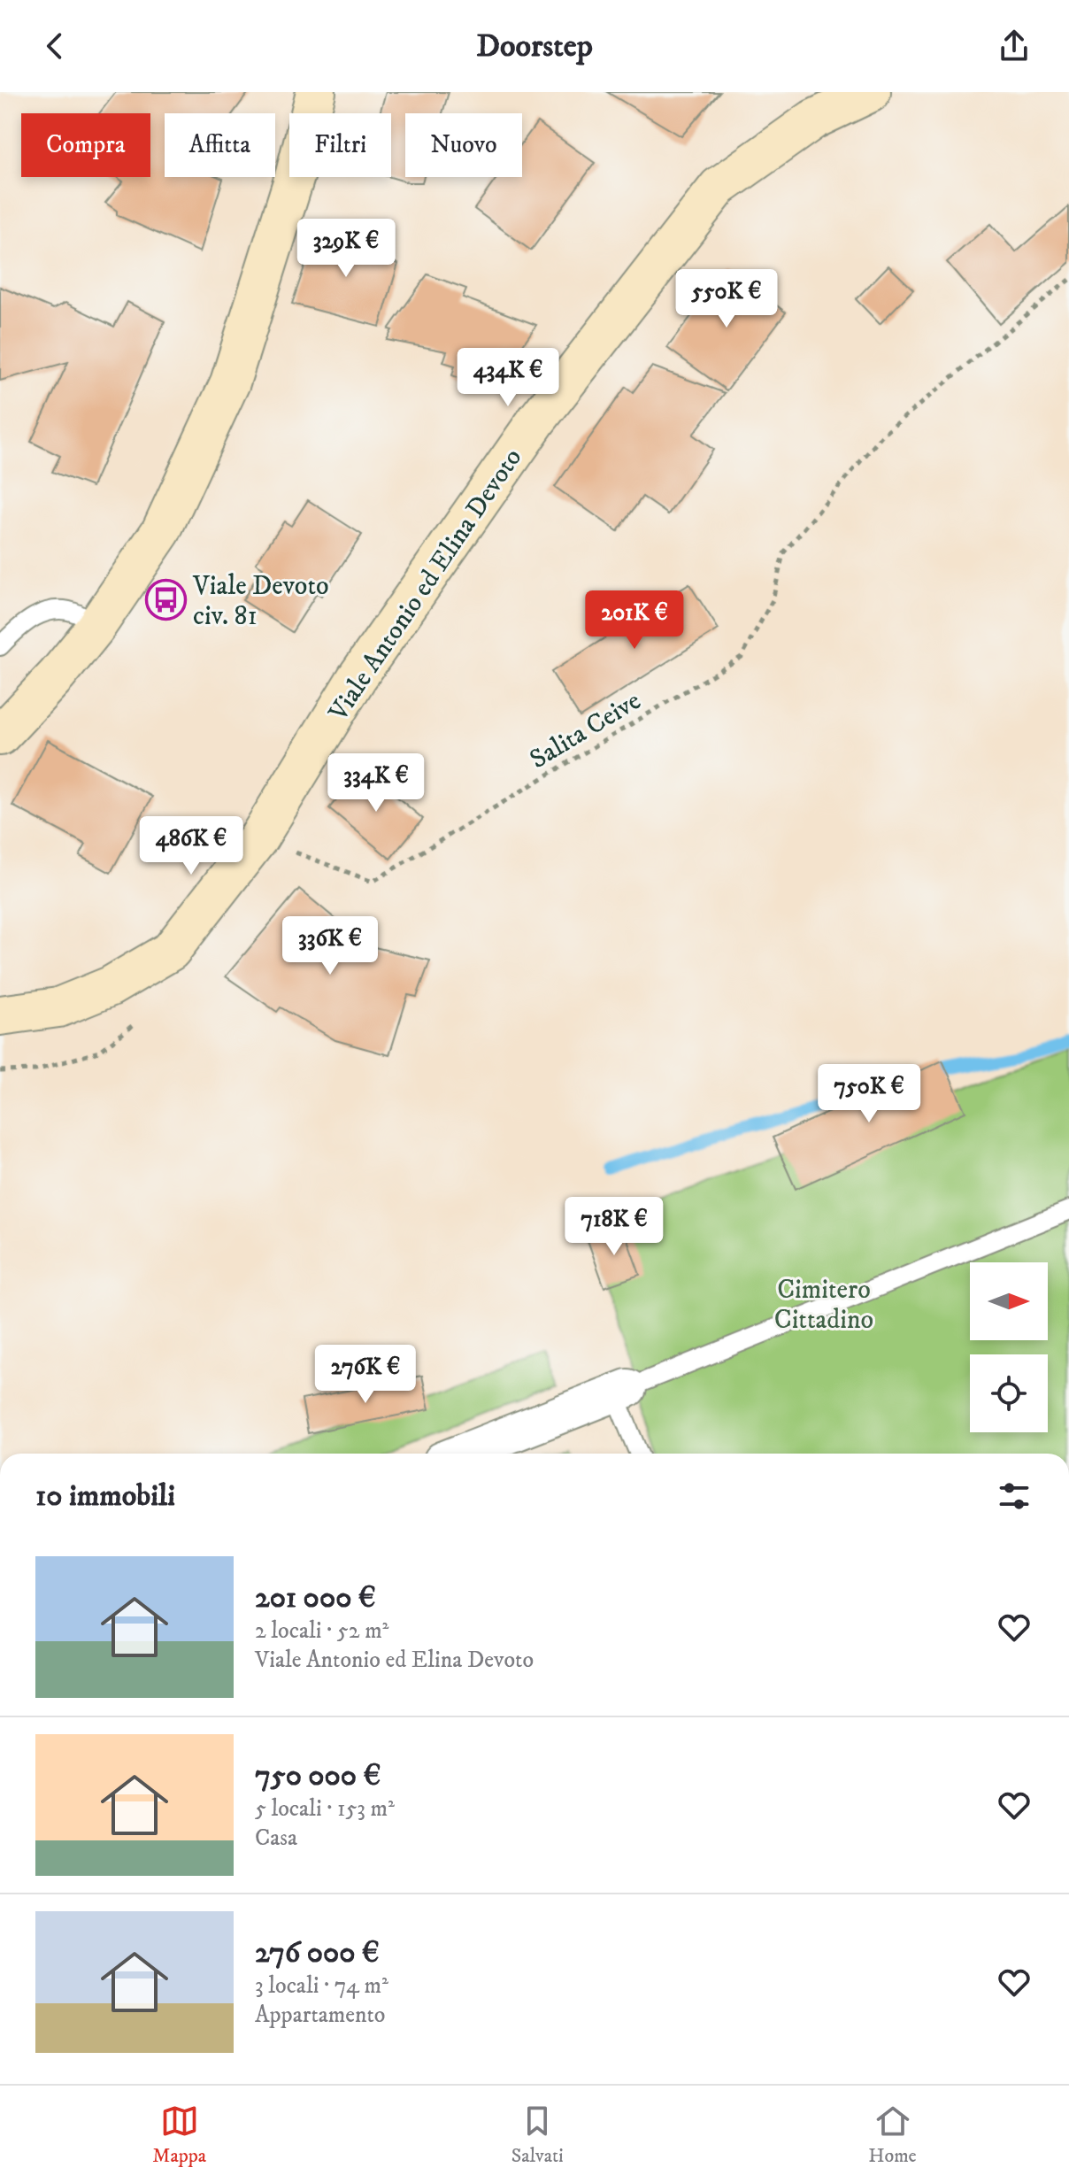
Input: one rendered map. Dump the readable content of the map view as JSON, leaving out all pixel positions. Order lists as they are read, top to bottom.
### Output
{
  "streets": {
    "street": ["Viale Antonio ed Elina Devoto"],
    "path": ["Salita Ceive"]
  },
  "crossings": [
    ["Viale Antonio ed Elina Devoto", "Salita Ceive"]
  ],
  "parks": ["Cimitero Cittadino"],
  "places": {
    "bus stop": ["Viale Devoto civ. 81"]
  },
  "north": "right",
  "page": {
    "header": "Doorstep",
    "chip": [
      "Compra",
      "Affitta",
      "Filtri",
      "Nuovo"
    ],
    "price": [
      "329K €",
      "550K €",
      "434K €",
      "201K €",
      "334K €",
      "486K €",
      "336K €",
      "750K €",
      "718K €",
      "276K €"
    ],
    "heading": "10 immobili",
    "list": [
      {
        "name": "201 000 €",
        "note": "2 locali · 52 m² · Viale Antonio ed Elina Devoto"
      },
      {
        "name": "750 000 €",
        "note": "5 locali · 153 m² · Casa"
      },
      {
        "name": "276 000 €",
        "note": "3 locali · 74 m² · Appartamento"
      }
    ],
    "tabs": ["Mappa", "Salvati", "Home"]
  }
}
